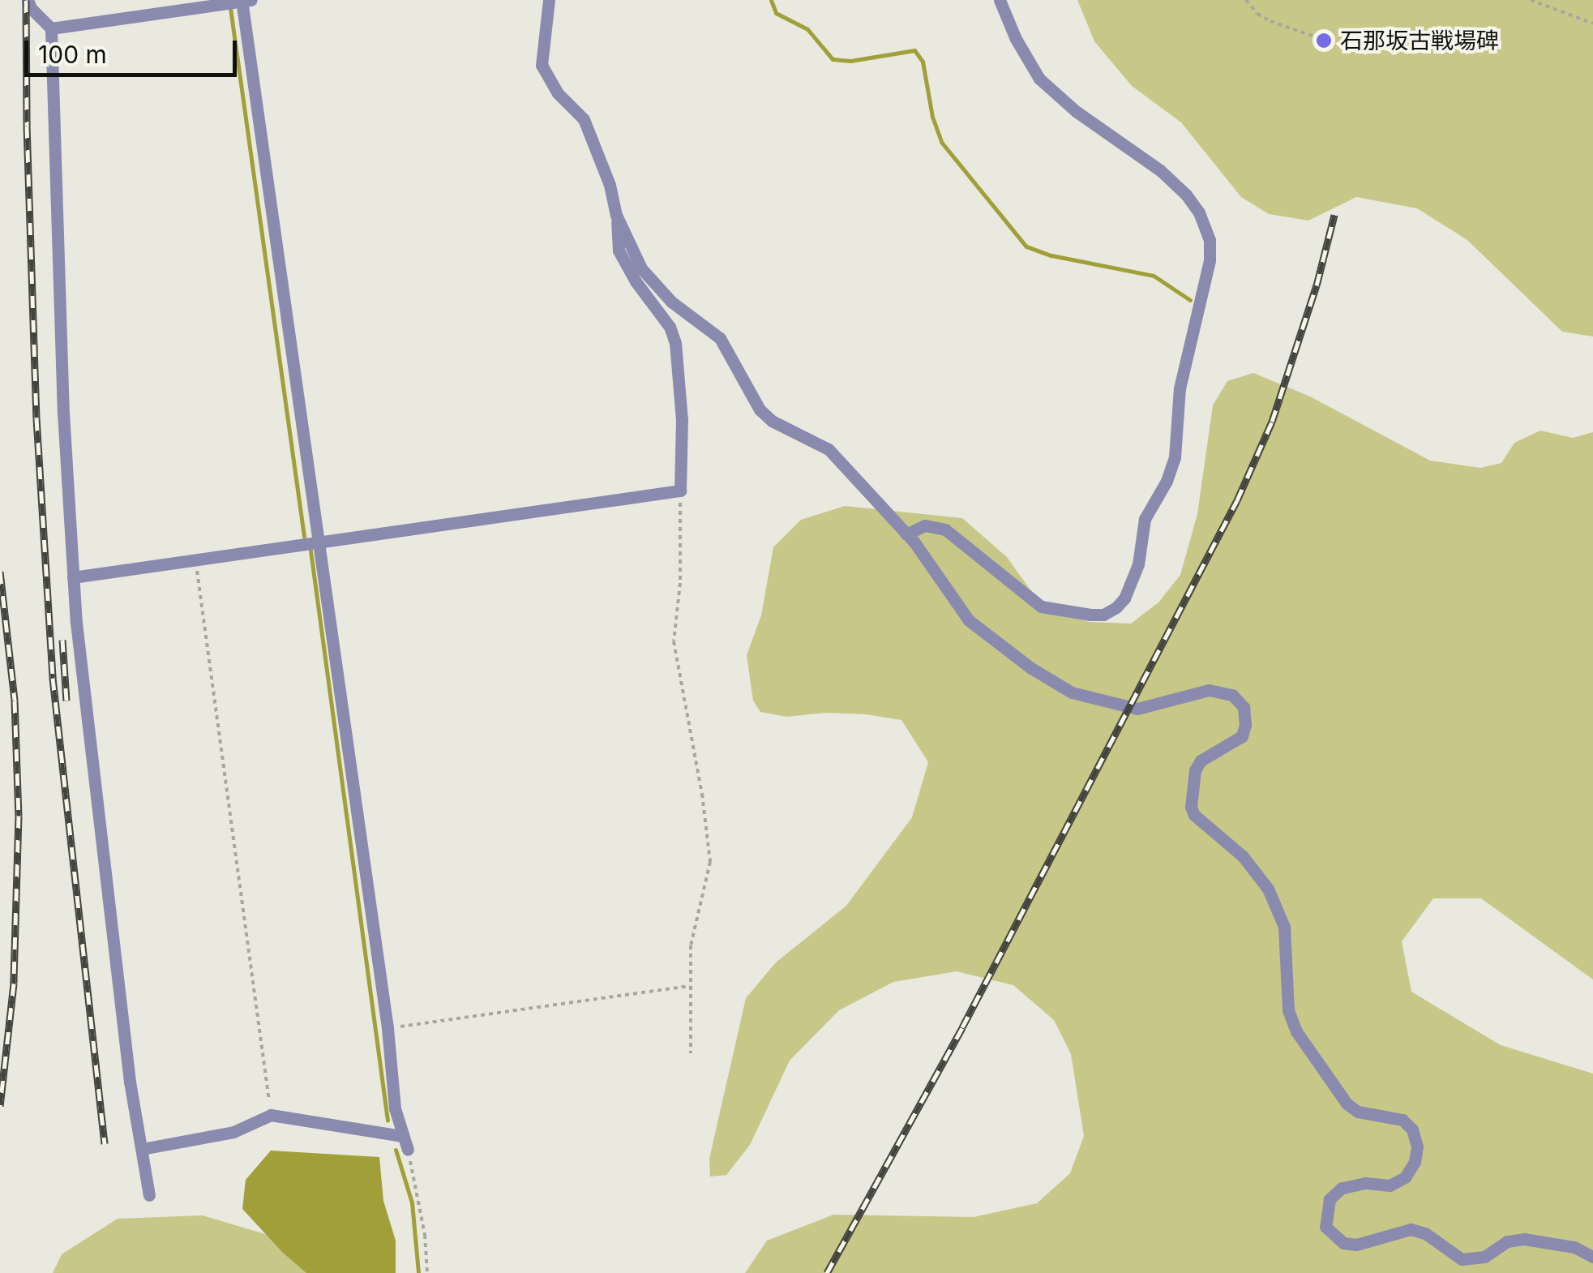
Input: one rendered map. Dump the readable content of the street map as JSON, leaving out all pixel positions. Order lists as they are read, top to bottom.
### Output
{
  "places": ["石那坂古戦場碑"],
  "scale_bar": "100 m"
}
